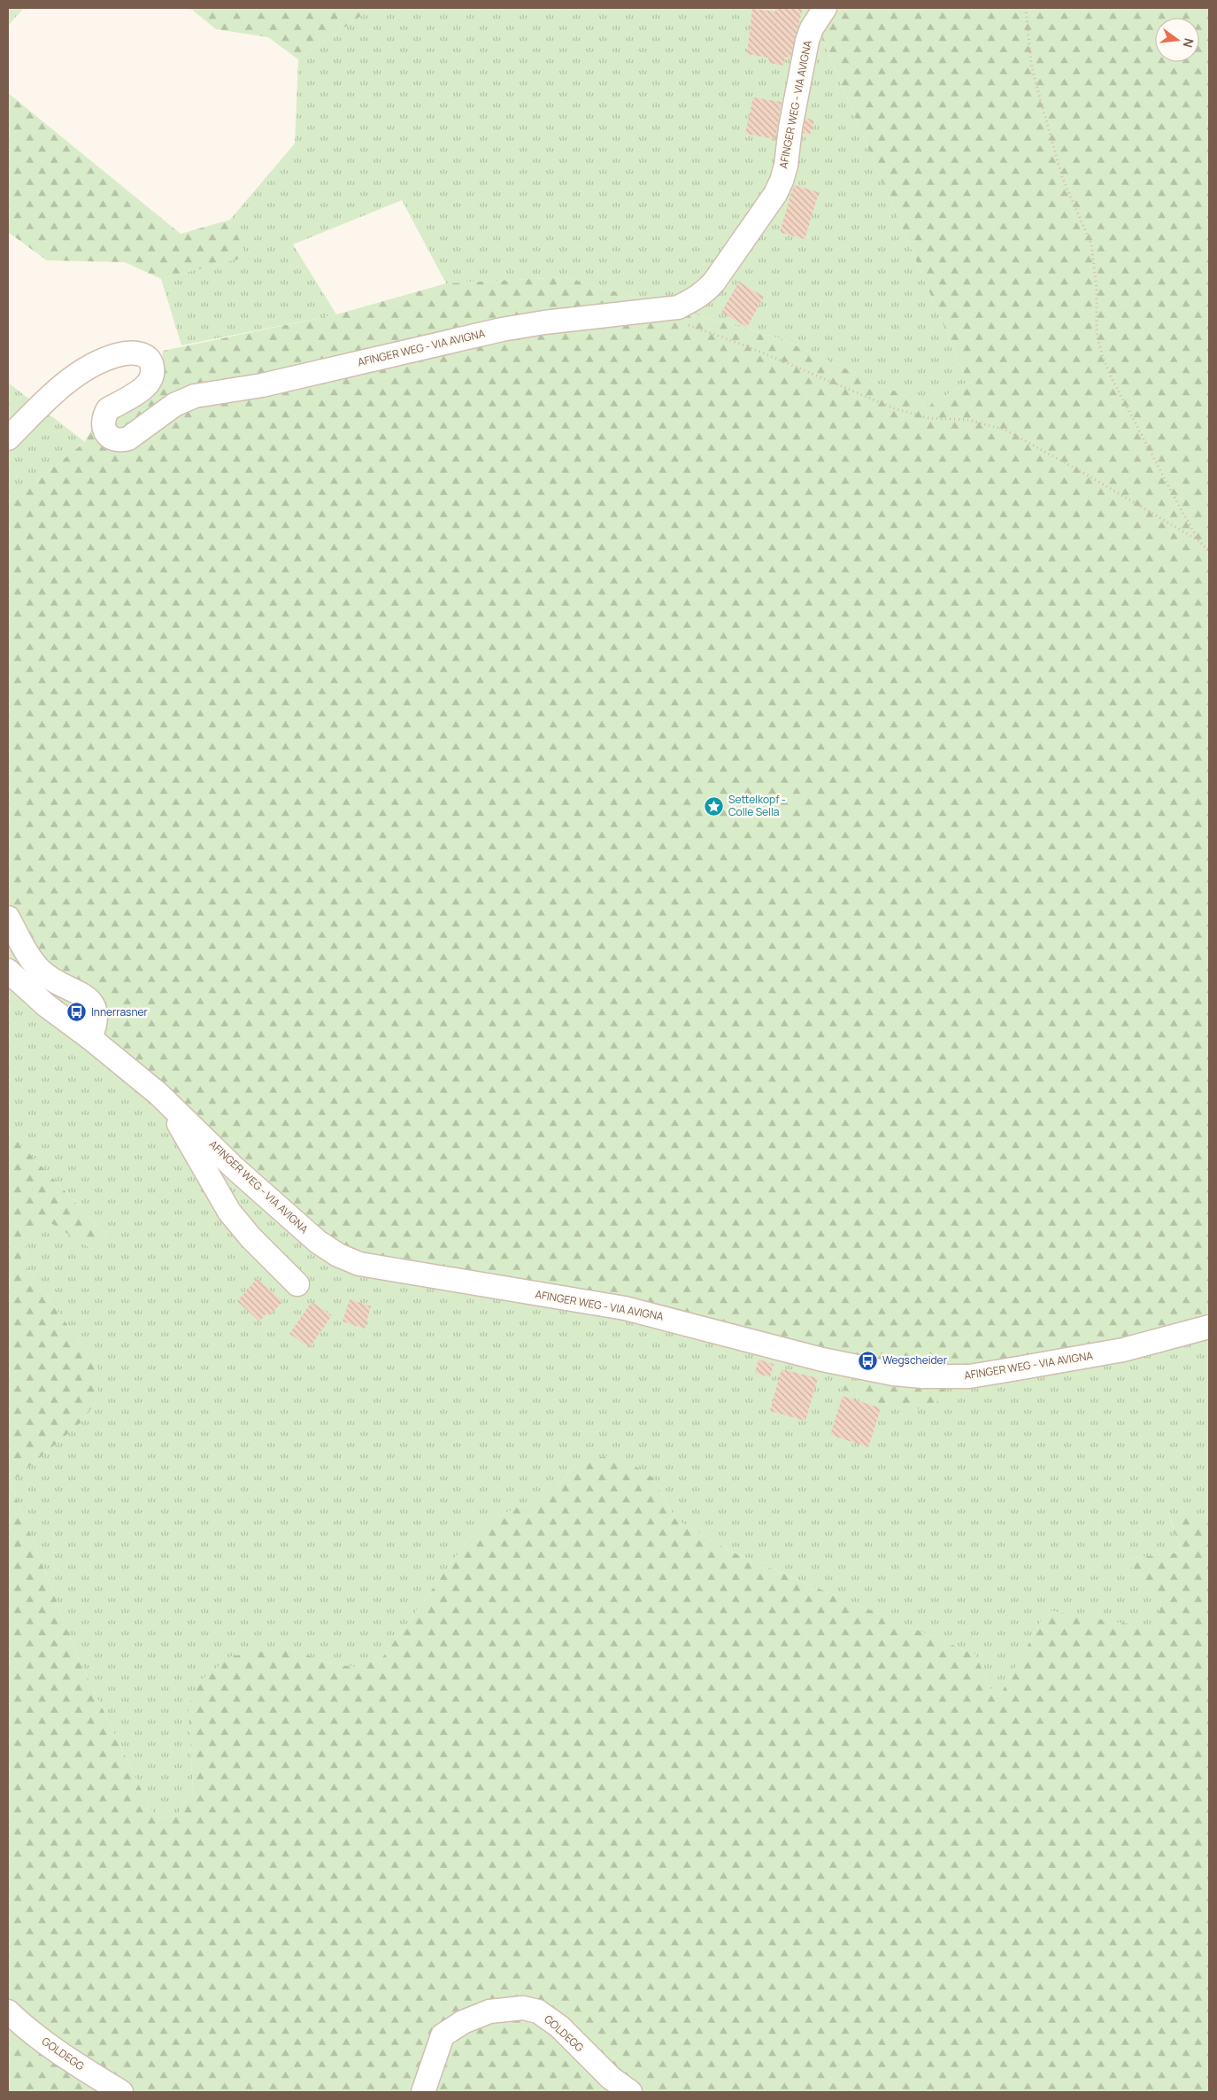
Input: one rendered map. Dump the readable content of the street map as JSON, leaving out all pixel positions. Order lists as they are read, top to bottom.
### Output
{
  "streets": {
    "street": ["AFINGER WEG - VIA AVIGNA", "GOLDEGG"]
  },
  "places": {
    "place": ["Settelkopf - Colle Sella"],
    "bus stop": ["Innerrasner", "Wegscheider"]
  },
  "north": "right"
}
